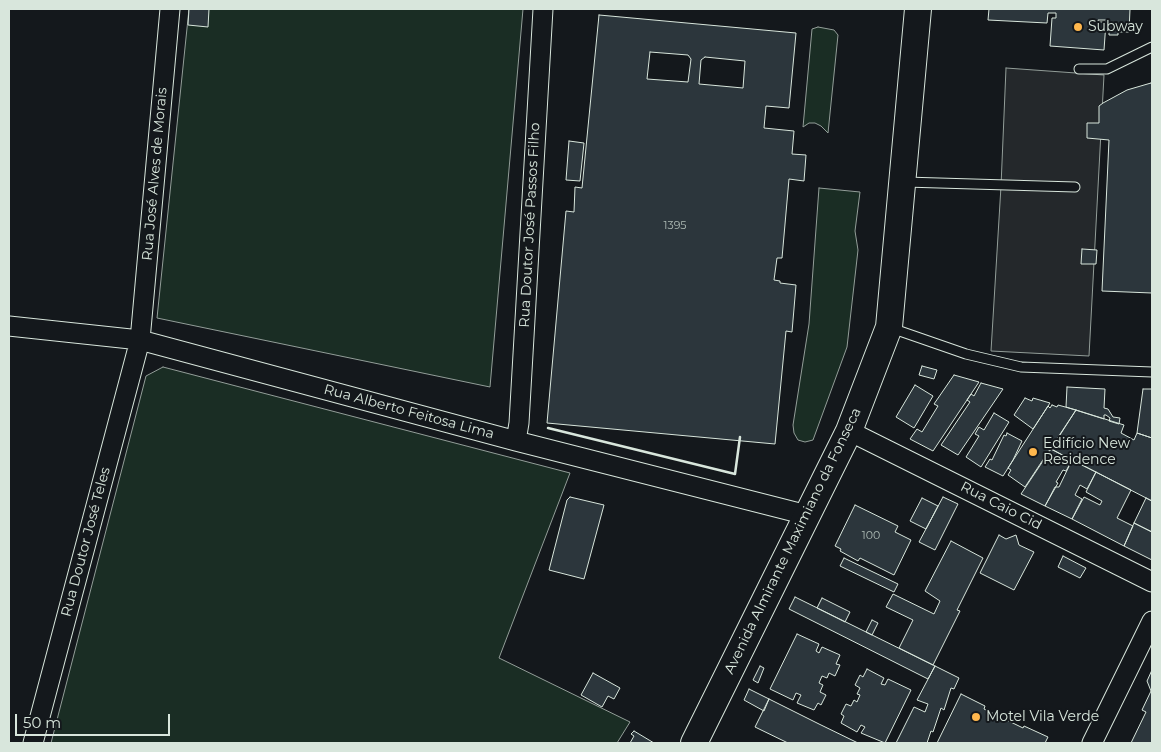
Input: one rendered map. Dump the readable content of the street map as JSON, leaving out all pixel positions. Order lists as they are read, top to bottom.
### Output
{
  "streets": {
    "main road": ["Avenida Almirante Maximiano da Fonseca"],
    "street": [
      "Rua José Alves de Morais",
      "Rua Doutor José Passos Filho",
      "Rua Alberto Feitosa Lima",
      "Rua Caio Cid",
      "Rua Doutor José Teles"
    ]
  },
  "crossings": [
    ["Rua José Alves de Morais", "Rua Alberto Feitosa Lima"],
    ["Rua José Alves de Morais", "Rua Doutor José Teles"],
    ["Rua Doutor José Passos Filho", "Rua Alberto Feitosa Lima"],
    ["Rua Alberto Feitosa Lima", "Avenida Almirante Maximiano da Fonseca"],
    ["Rua Alberto Feitosa Lima", "Rua Doutor José Teles"],
    ["Rua Caio Cid", "Avenida Almirante Maximiano da Fonseca"]
  ],
  "places": ["Subway", "Edifício New Residence", "Motel Vila Verde"],
  "house_numbers": ["1395", "100"],
  "scale_bar": "50 m"
}
